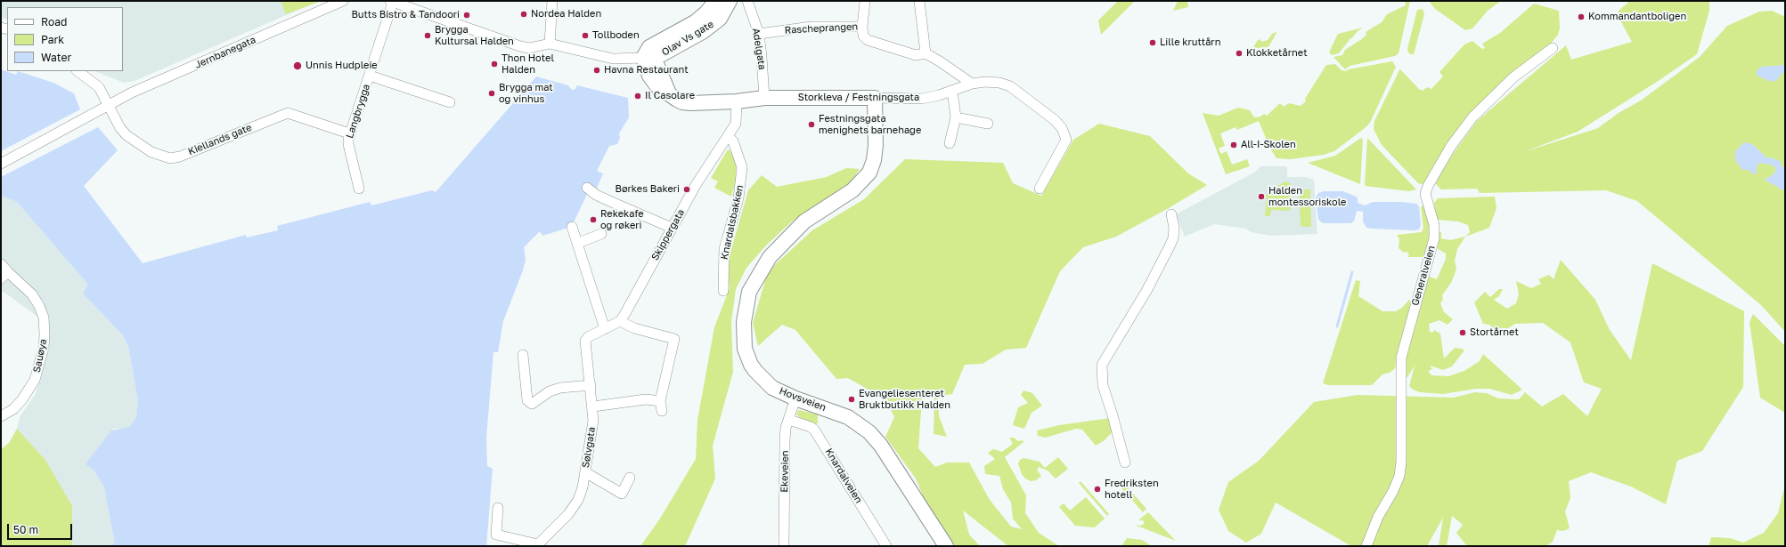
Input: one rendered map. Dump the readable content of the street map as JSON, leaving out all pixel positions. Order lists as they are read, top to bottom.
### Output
{
  "streets": {
    "street": [
      "Rascheprangen",
      "Olav Vs gate",
      "Adelgata",
      "Jernbanegata",
      "Storkleva / Festningsgata",
      "Langbrygga",
      "Kiellands gate",
      "Knardalsbakken",
      "Skippergata",
      "Generalveien",
      "Sauøya",
      "Hovsveien",
      "Sølvgata",
      "Ekeveien",
      "Knardalveien"
    ]
  },
  "crossings": [
    ["Rascheprangen", "Adelgata"],
    ["Olav Vs gate", "Storkleva / Festningsgata"],
    ["Adelgata", "Storkleva / Festningsgata"],
    ["Jernbanegata", "Kiellands gate"],
    ["Storkleva / Festningsgata", "Skippergata"],
    ["Storkleva / Festningsgata", "Hovsveien"],
    ["Langbrygga", "Kiellands gate"],
    ["Knardalsbakken", "Skippergata"],
    ["Skippergata", "Sølvgata"],
    ["Hovsveien", "Ekeveien"],
    ["Ekeveien", "Knardalveien"]
  ],
  "places": [
    "Nordea Halden",
    "Butts Bistro & Tandoori",
    "Kommandantboligen",
    "Brygga Kultursal Halden",
    "Tollboden",
    "Lille kruttårn",
    "Klokketårnet",
    "Thon Hotel Halden",
    "Unnis Hudpleie",
    "Havna Restaurant",
    "Brygga mat og vinhus",
    "Il Casolare",
    "Festningsgata menighets barnehage",
    "All-I-Skolen",
    "Børkes Bakeri",
    "Halden montessoriskole",
    "Rekekafe og røkeri",
    "Stortårnet",
    "Evangeliesenteret Bruktbutikk Halden",
    "Fredriksten hotell"
  ],
  "legend": ["Road", "Park", "Water"],
  "scale_bar": "50 m"
}
